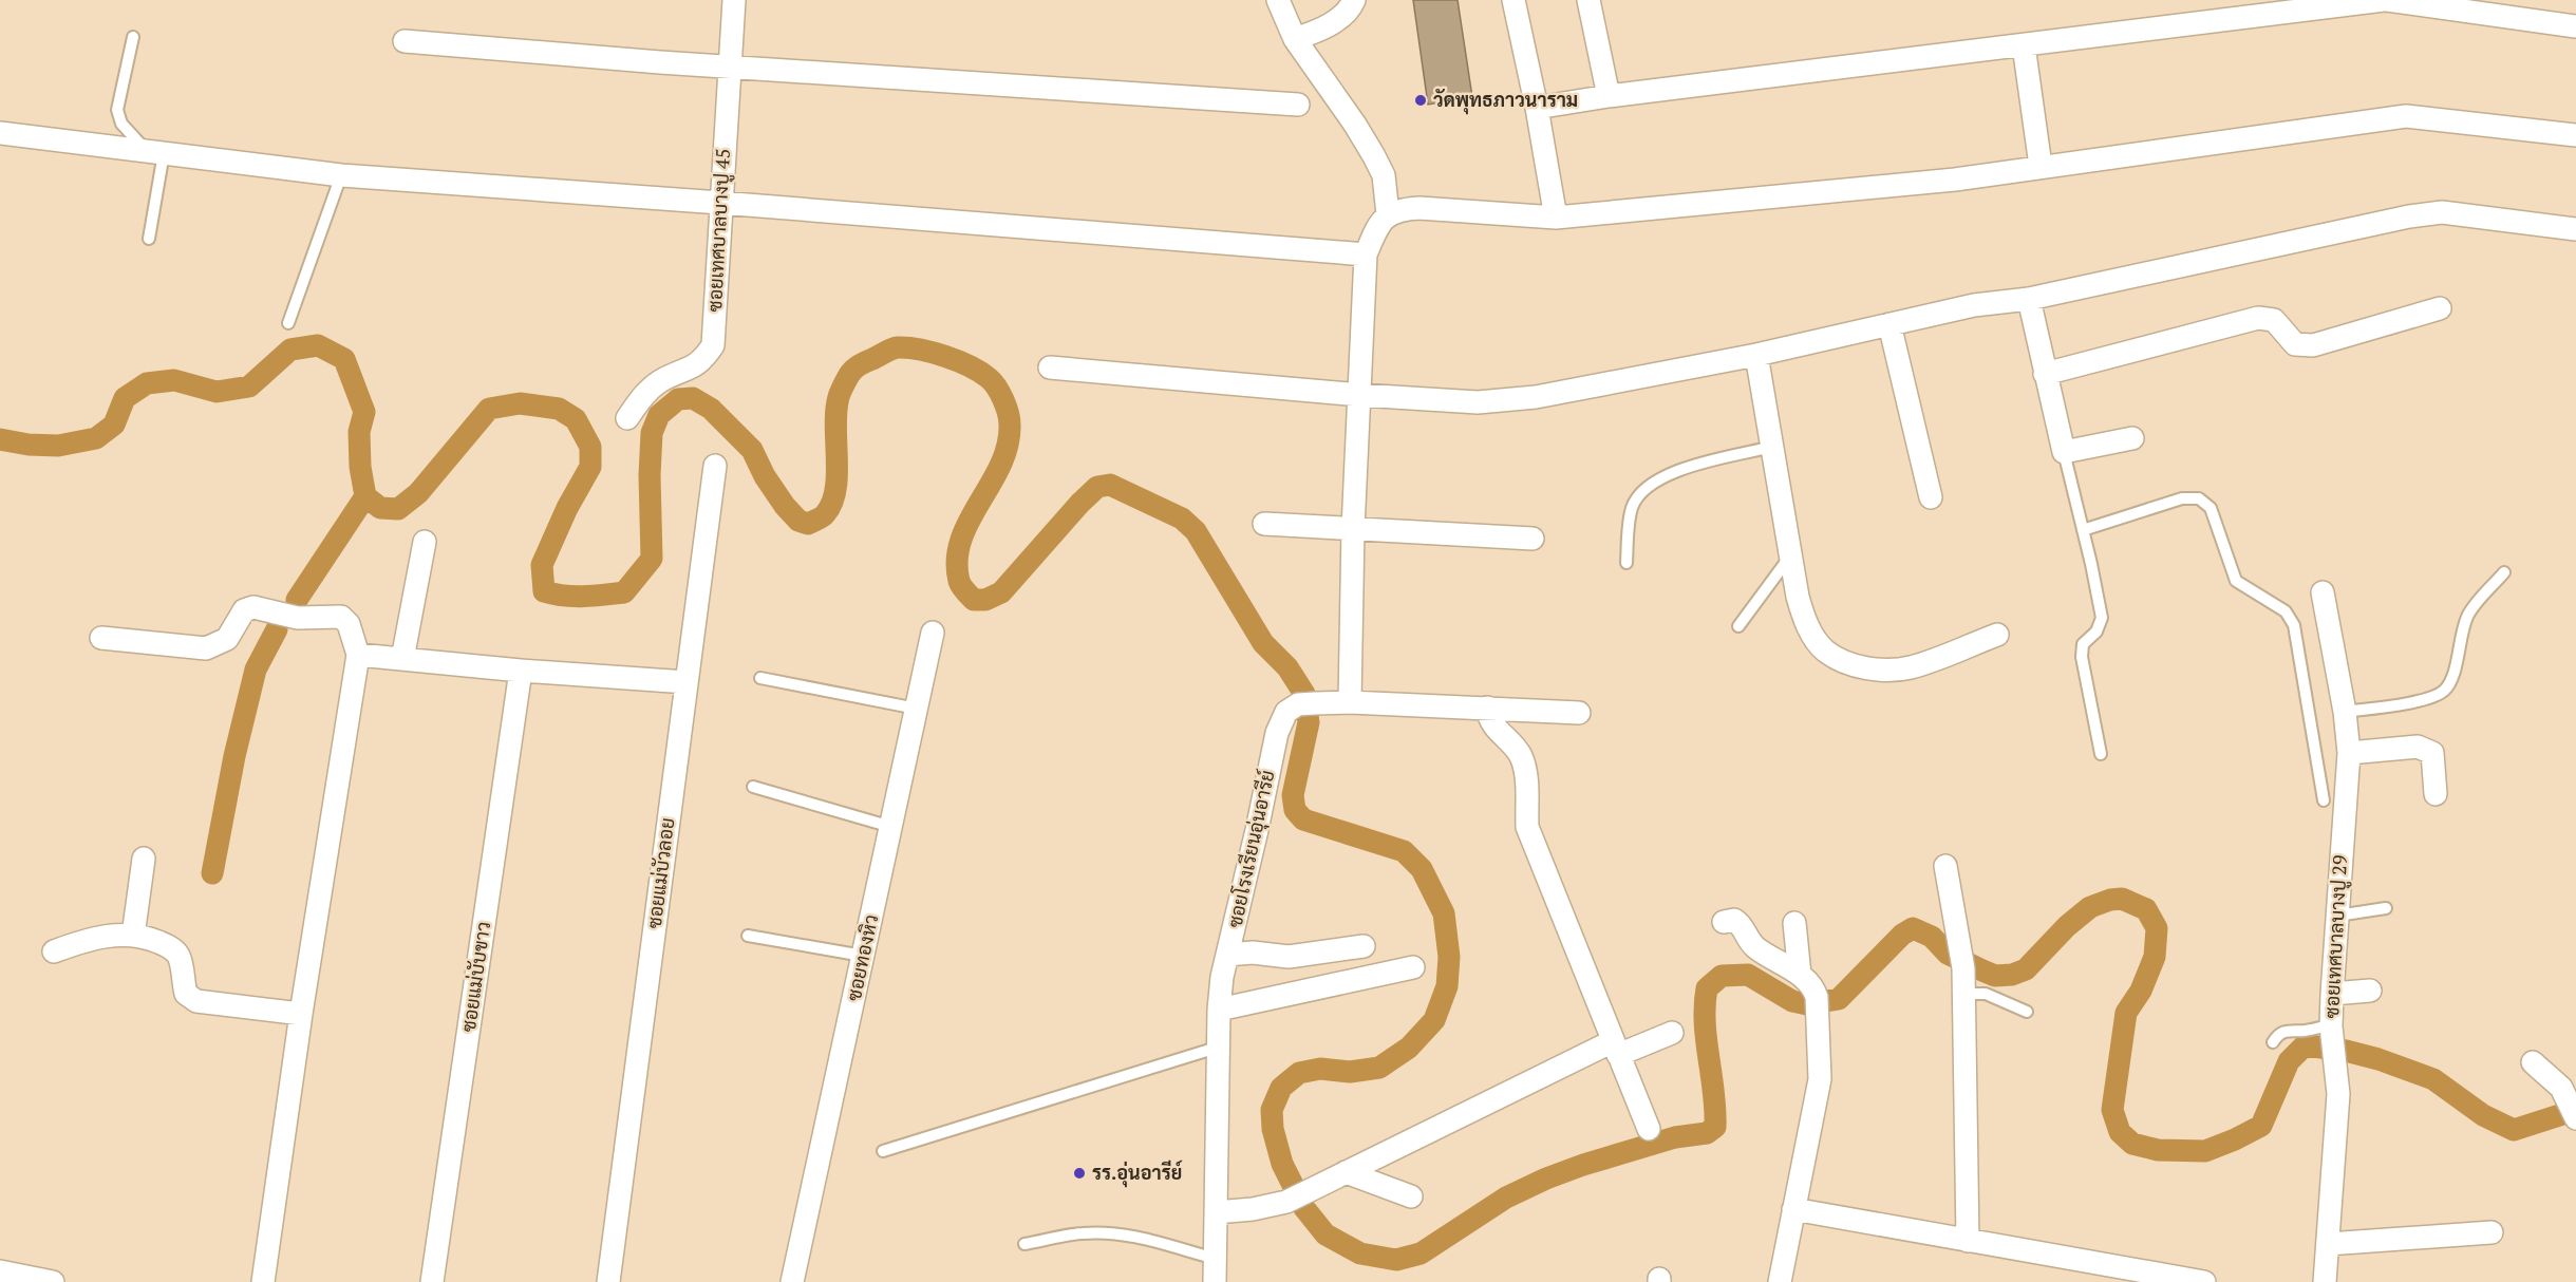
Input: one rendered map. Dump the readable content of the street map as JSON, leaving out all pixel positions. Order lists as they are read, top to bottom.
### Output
{
  "streets": {
    "street": [
      "ซอยเทศบาลบางปู 45",
      "ซอยโรงเรียนอุ่นอารีย์",
      "ซอยแม่บัวลอย",
      "ซอยเทศบาลบางปู 29",
      "ซอยทองหิว",
      "ซอยแม่บับขาว"
    ]
  },
  "places": ["วัดพุทธภาวนาราม", "รร.อุ่นอารีย์"]
}
